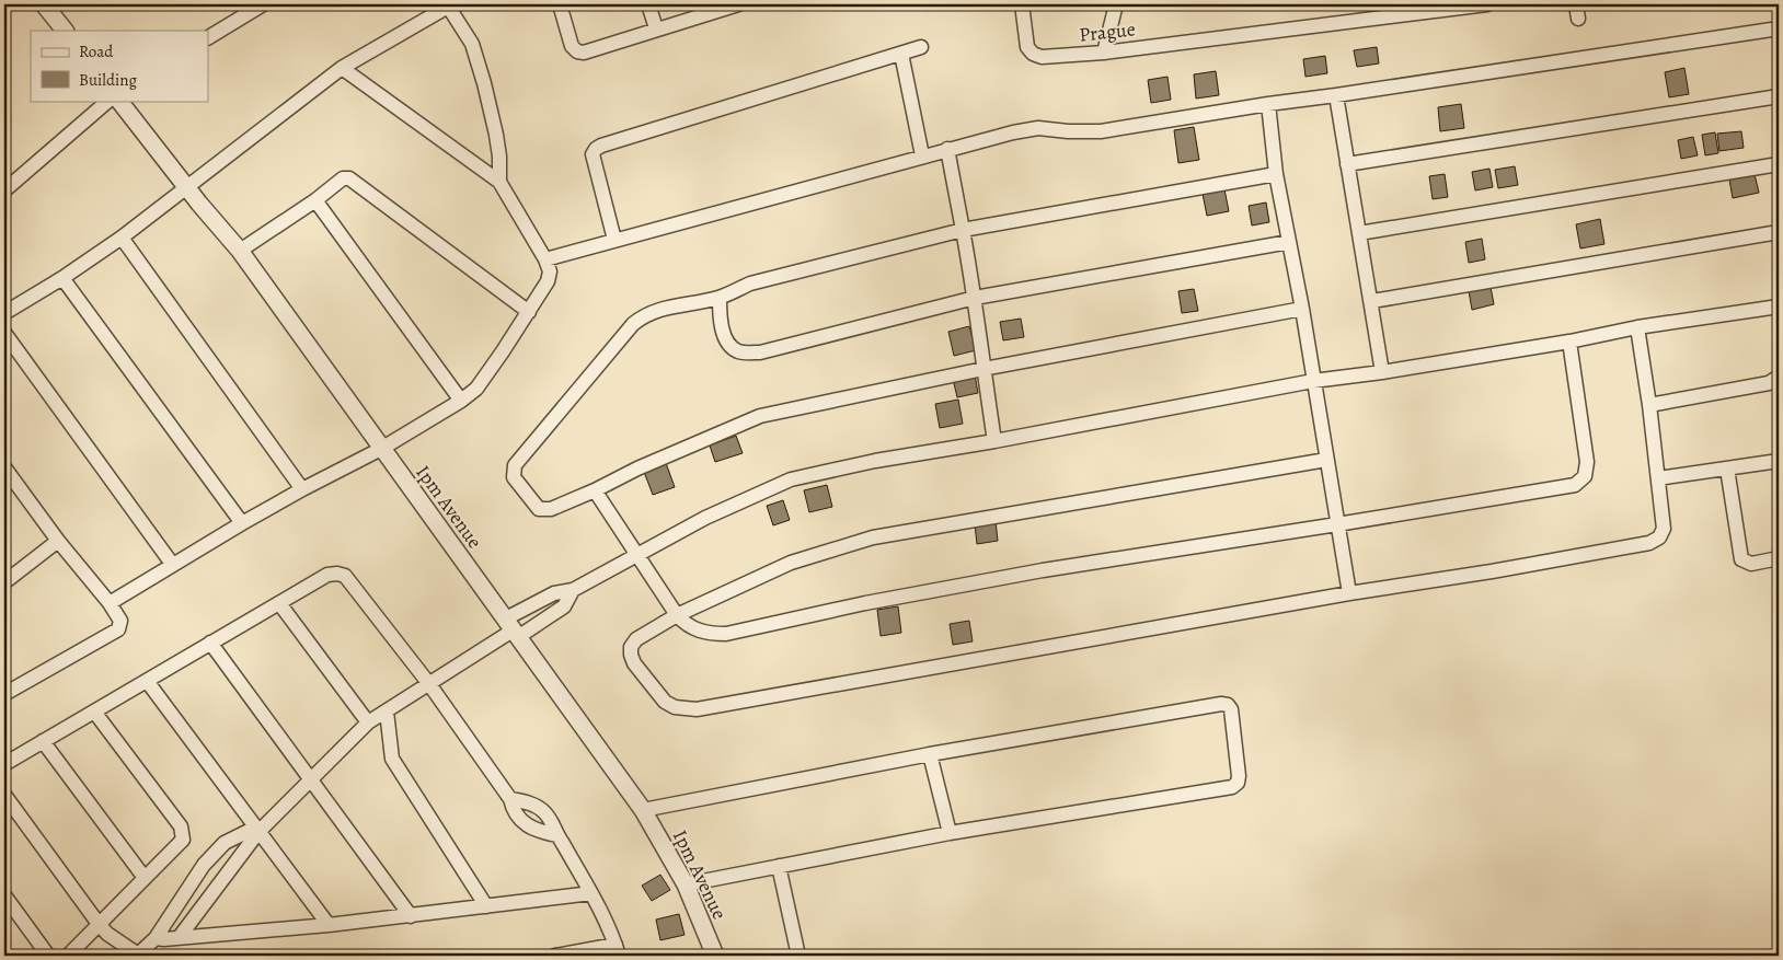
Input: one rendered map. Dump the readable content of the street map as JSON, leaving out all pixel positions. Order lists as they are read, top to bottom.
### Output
{
  "streets": {
    "street": ["Prague", "Ipm Avenue"]
  },
  "legend": ["Road", "Building"]
}
